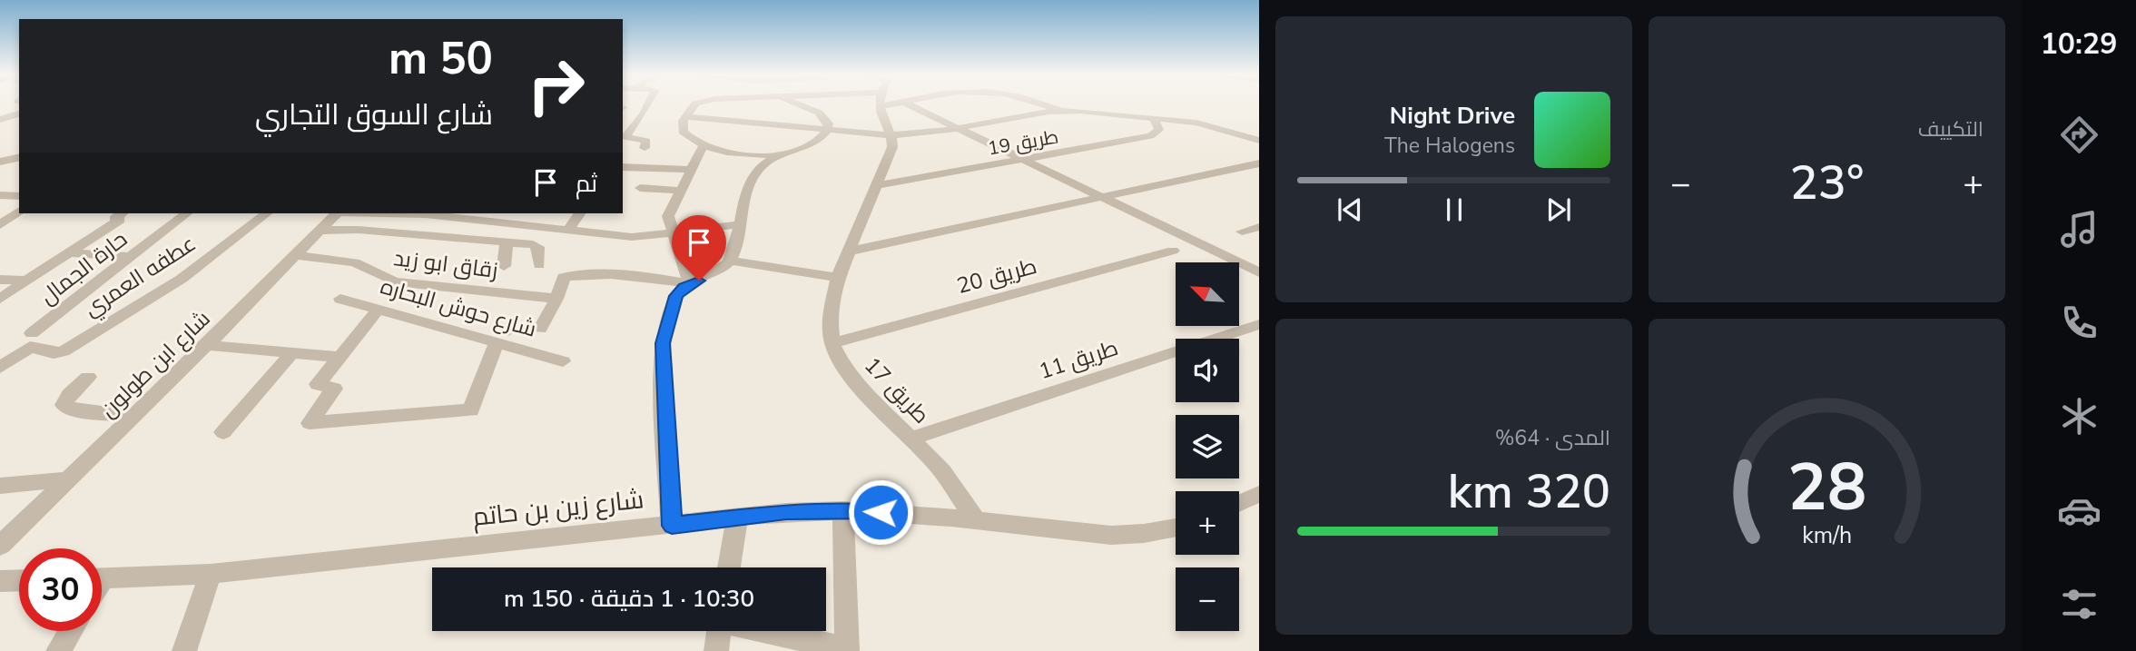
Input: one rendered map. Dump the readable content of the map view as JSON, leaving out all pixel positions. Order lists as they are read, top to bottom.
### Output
{
  "streets": {
    "street": [
      "طريق 19",
      "زقاق ابو زيد",
      "حارة الجمال",
      "عطفه العمري",
      "طريق 20",
      "شارع حوش البحاره",
      "طريق 11",
      "شارع ابن طولون",
      "طريق 17",
      "شارع زين بن حاتم"
    ]
  },
  "crossings": [
    ["طريق 19", "طريق 17"],
    ["زقاق ابو زيد", "شارع ابن طولون"],
    ["حارة الجمال", "عطفه العمري"],
    ["طريق 20", "طريق 17"],
    ["طريق 11", "طريق 17"],
    ["طريق 17", "شارع زين بن حاتم"]
  ],
  "north": "top left",
  "page": {
    "tabs": "10:29",
    "tile": [
      "التكييف",
      ["المدى · 64%", "320 km"]
    ],
    "turn": ["50 m", "شارع السوق التجاري"],
    "song": ["Night Drive", "The Halogens"],
    "then": "ثم",
    "heat": ["−", "23°", "+"],
    "map_buttons": ["+", "−"],
    "limit": "30",
    "trip": "10:30 · 1 دقيقة · 150 m",
    "gauge": ["28", "km/h"]
  }
}
